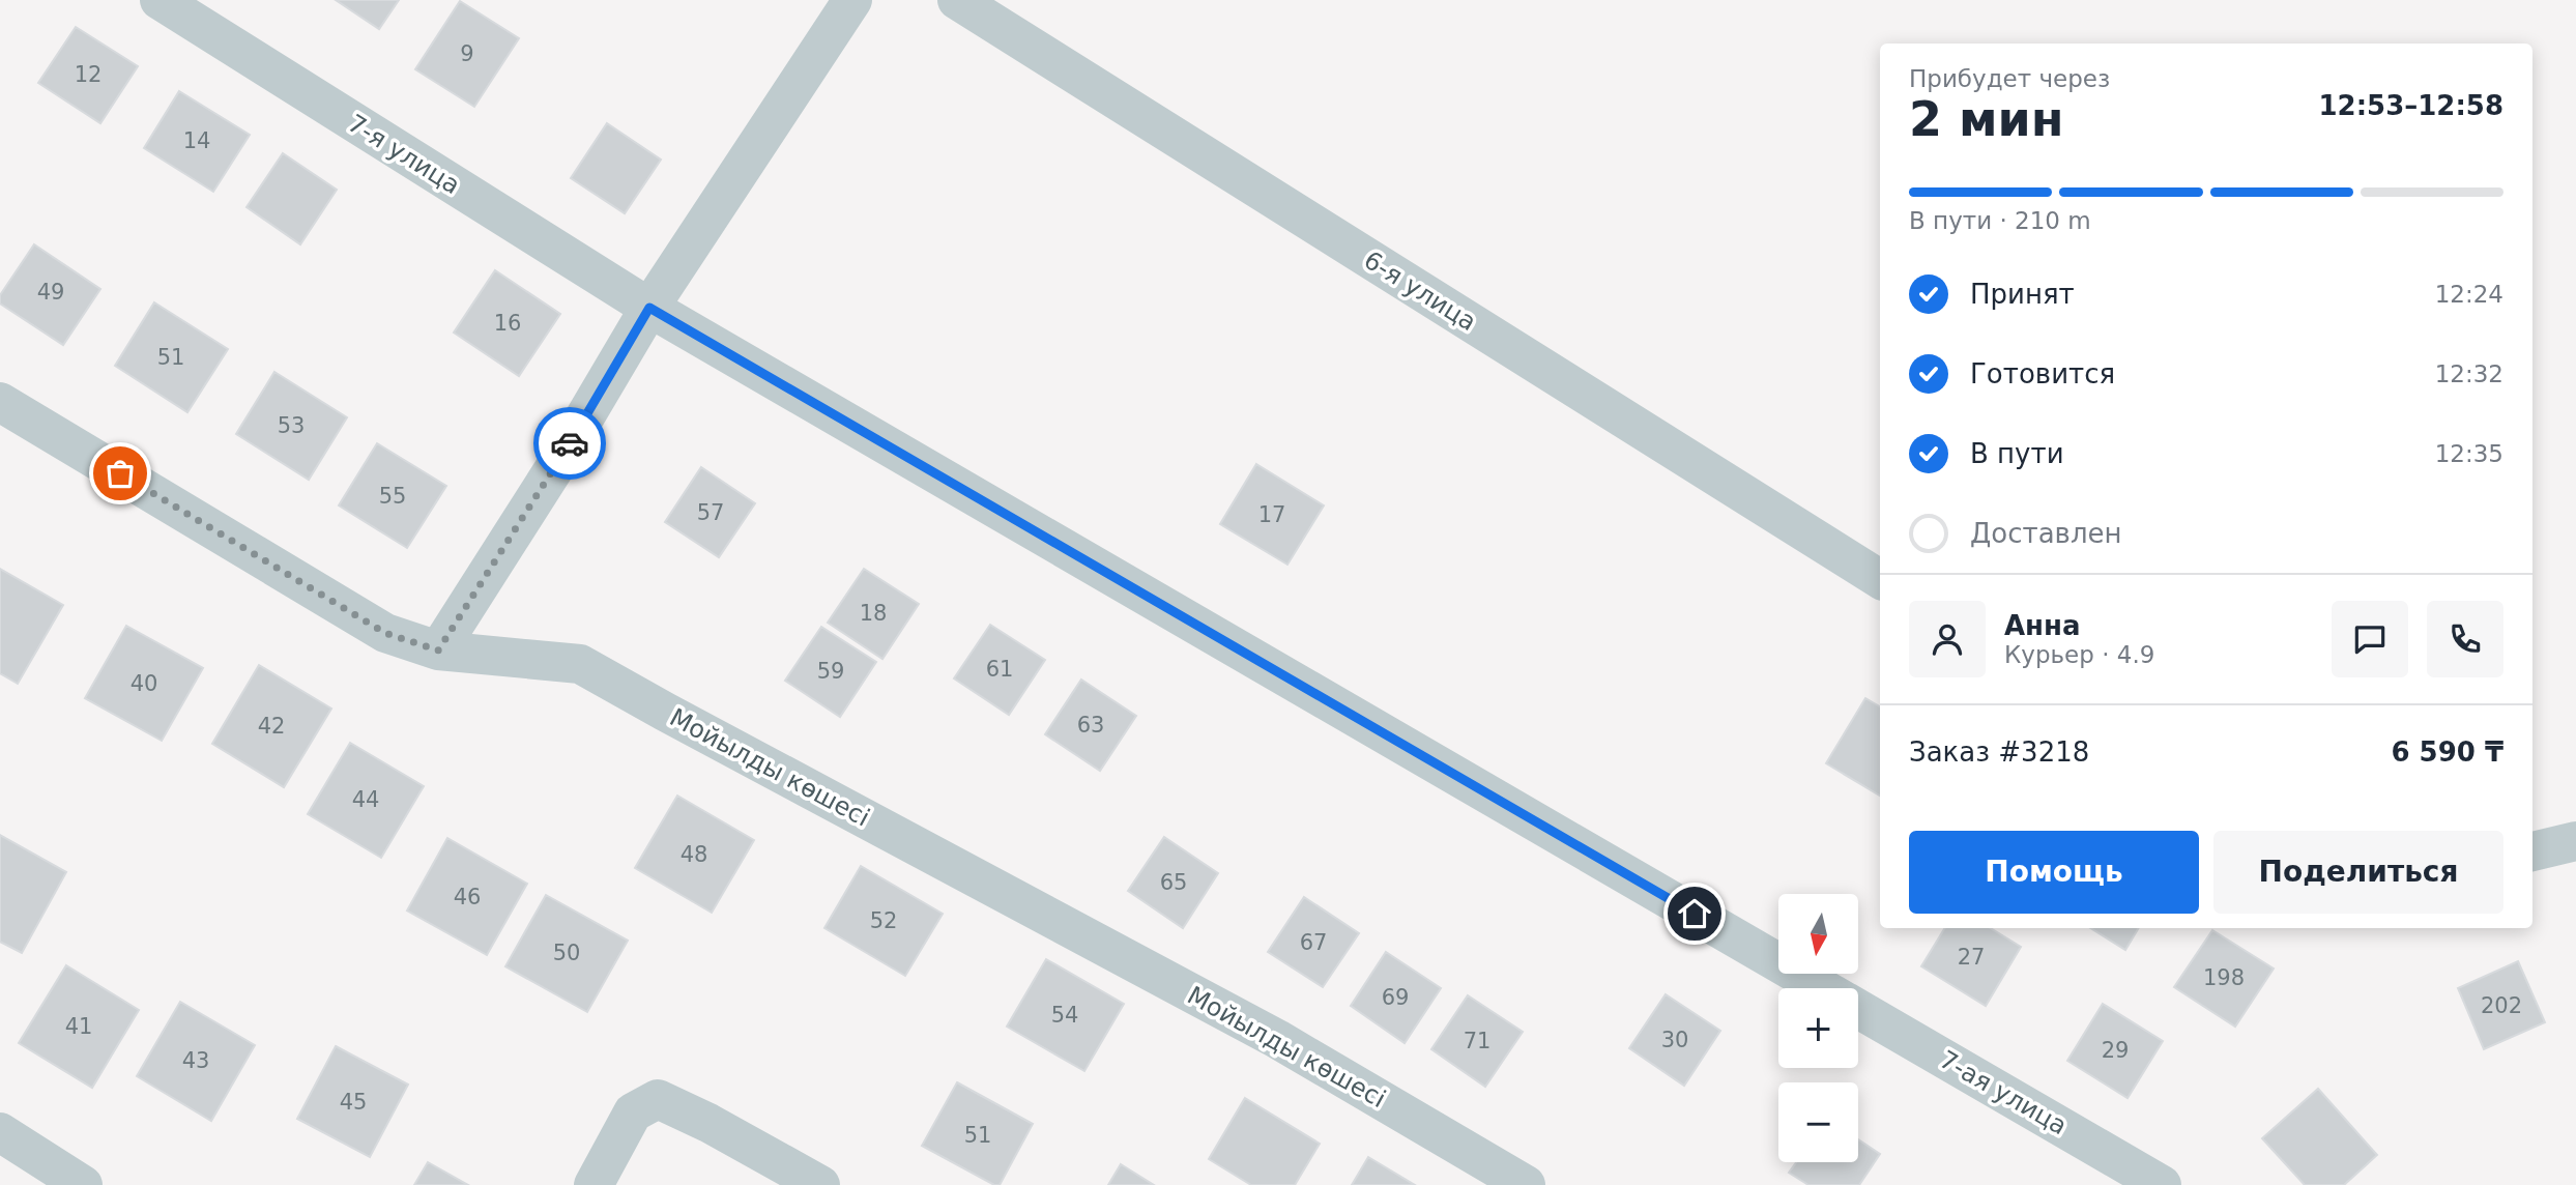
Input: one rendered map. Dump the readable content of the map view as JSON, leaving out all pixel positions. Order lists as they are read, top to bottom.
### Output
{
  "streets": {
    "street": [
      "7-я улица",
      "6-я улица",
      "Мойылды көшесі",
      "7-ая улица"
    ]
  },
  "crossings": [
    ["7-я улица", "7-ая улица"]
  ],
  "house_numbers": [
    "9",
    "12",
    "14",
    "49",
    "16",
    "51",
    "53",
    "55",
    "57",
    "17",
    "18",
    "61",
    "59",
    "40",
    "63",
    "42",
    "44",
    "48",
    "65",
    "46",
    "52",
    "67",
    "50",
    "27",
    "198",
    "69",
    "202",
    "54",
    "41",
    "30",
    "71",
    "29",
    "43",
    "45",
    "51"
  ],
  "north": "bottom",
  "page": {
    "heading": ["2 мин", "Прибудет через", "12:53–12:58"],
    "panel": [
      "Анна",
      "Курьер · 4.9",
      "Заказ #3218",
      "6 590 ₸"
    ],
    "bar": "В пути · 210 m",
    "list": [
      ["Принят", "12:24"],
      ["Готовится", "12:32"],
      ["В пути", "12:35"],
      "Доставлен"
    ],
    "buttons": ["Помощь", "Поделиться"],
    "map_buttons": ["+", "−"]
  }
}
